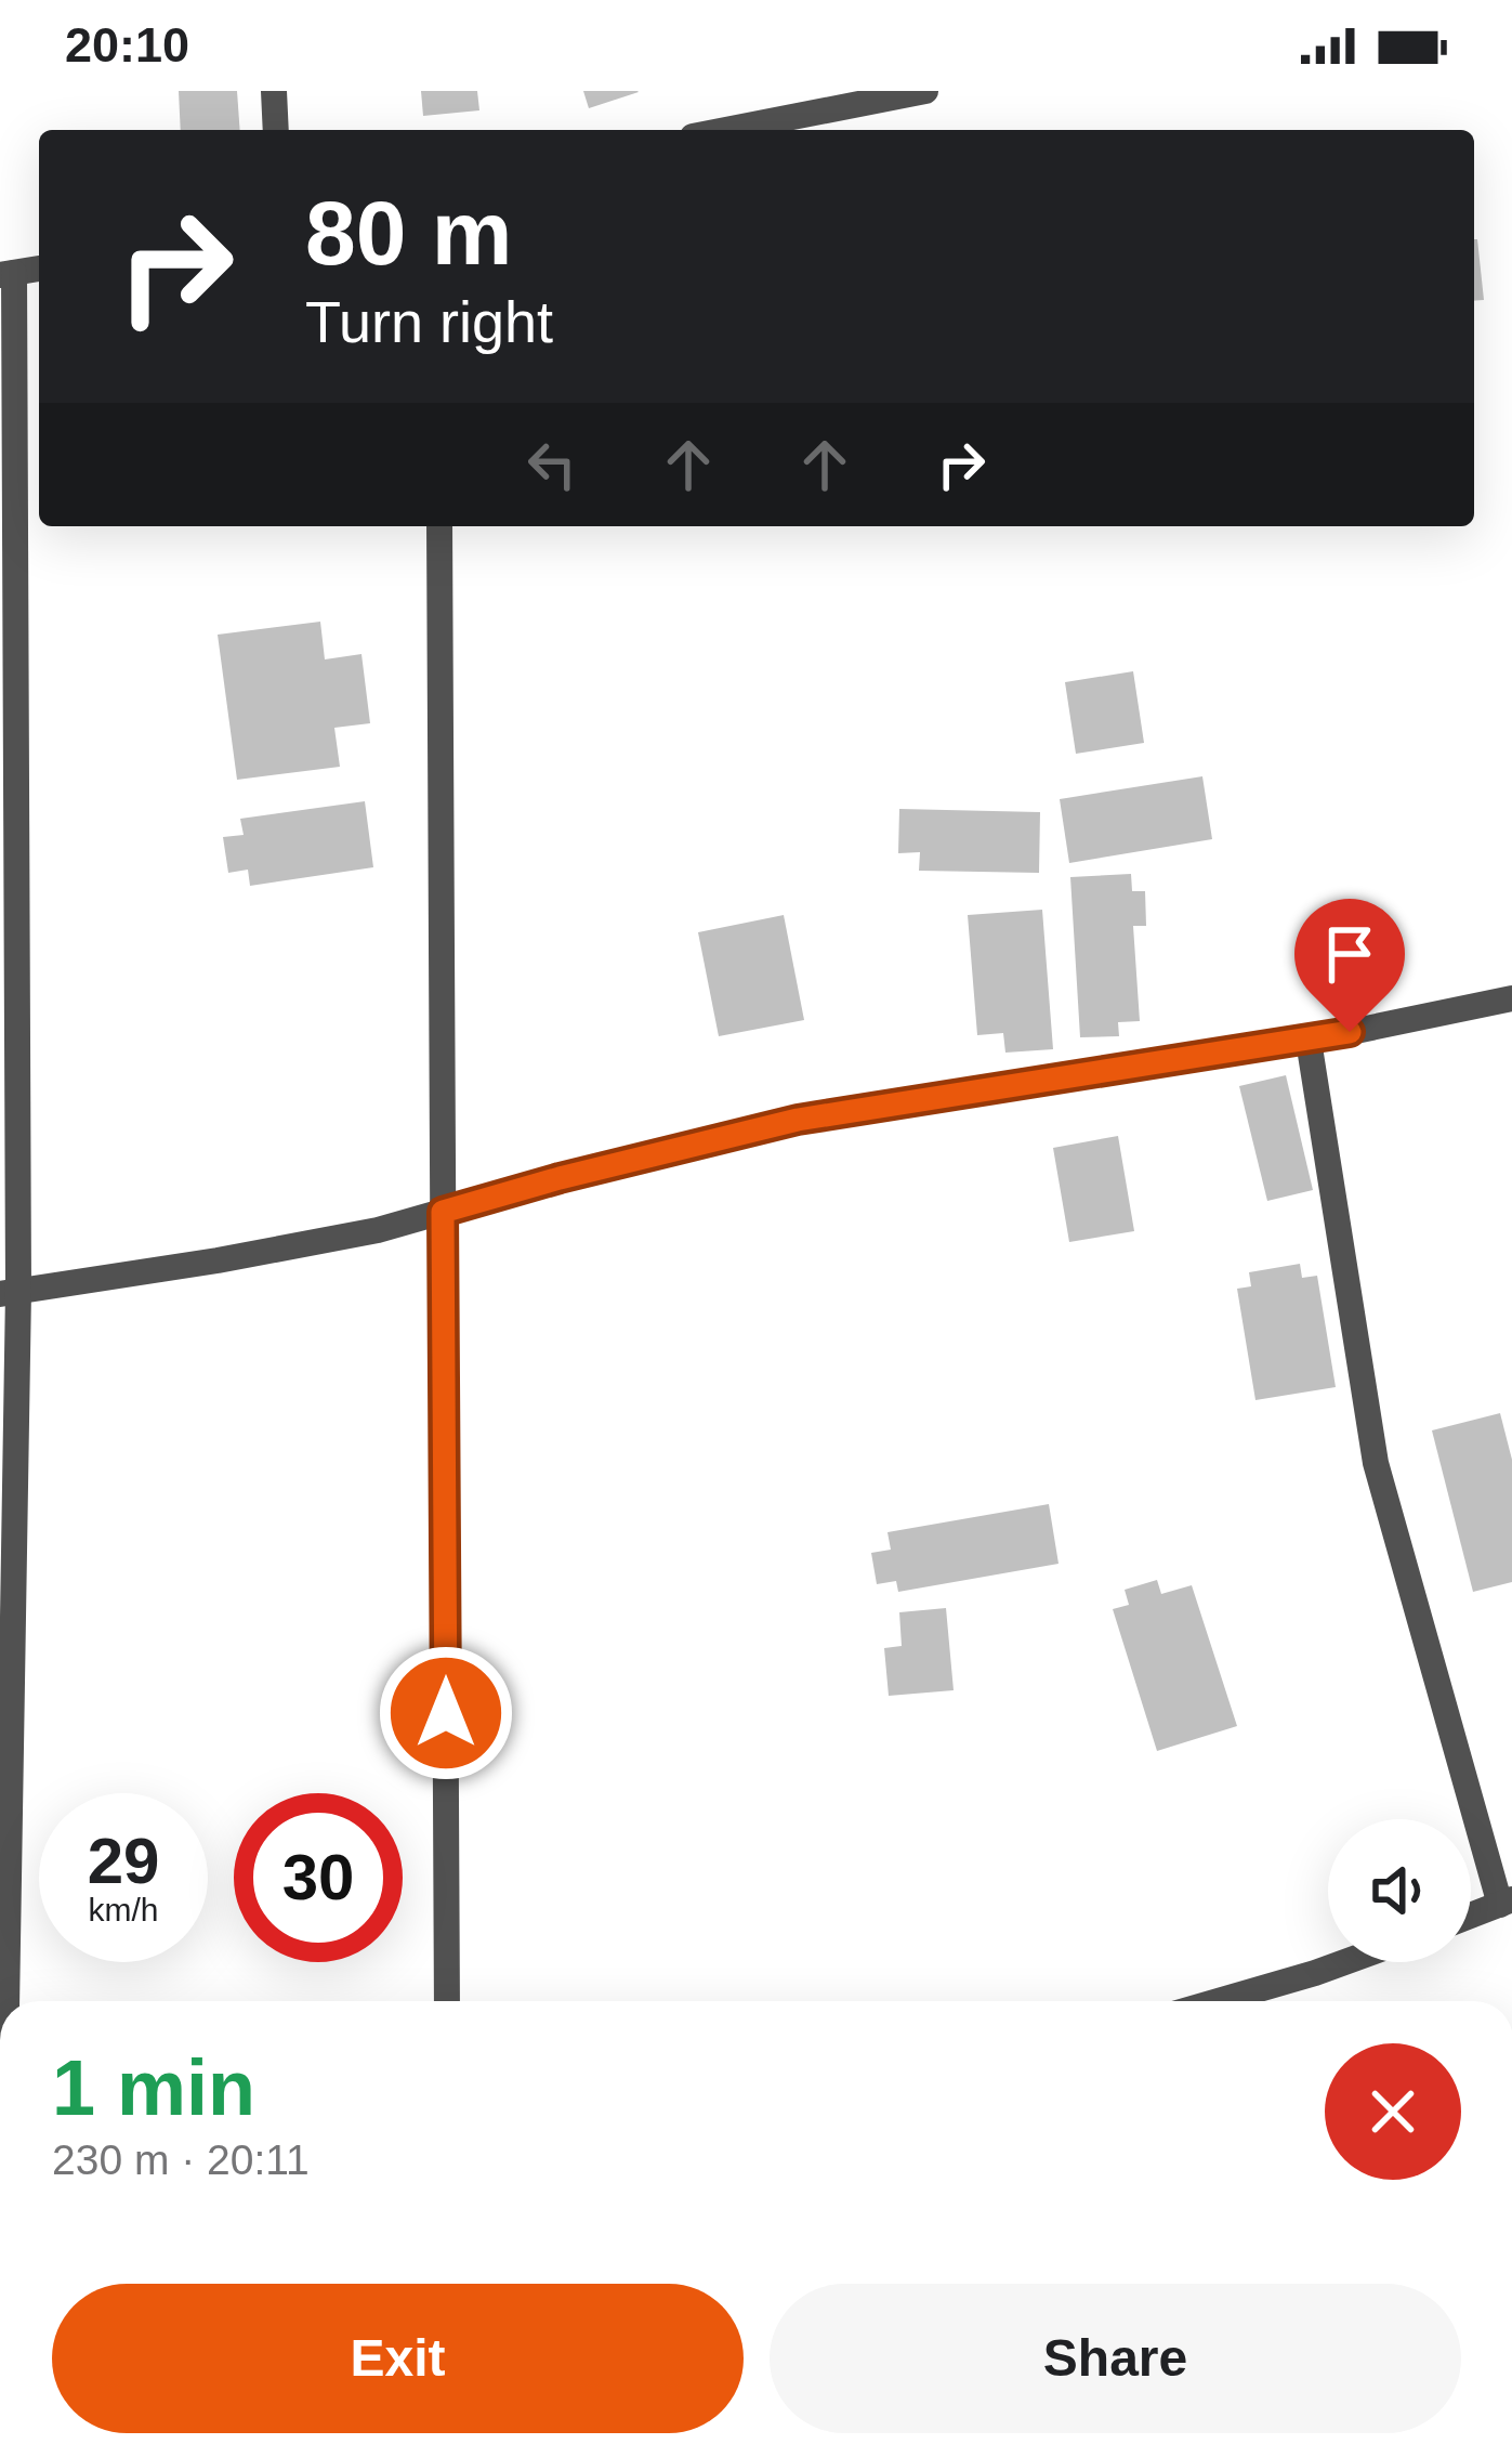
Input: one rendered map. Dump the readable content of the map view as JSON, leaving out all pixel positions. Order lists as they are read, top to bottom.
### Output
{
  "page": {
    "status": "20:10",
    "turn": ["80 m", "Turn right"],
    "speed": "29 km/h",
    "limit": "30",
    "heading": ["1 min", "230 m · 20:11"],
    "buttons": ["Exit", "Share"]
  }
}
